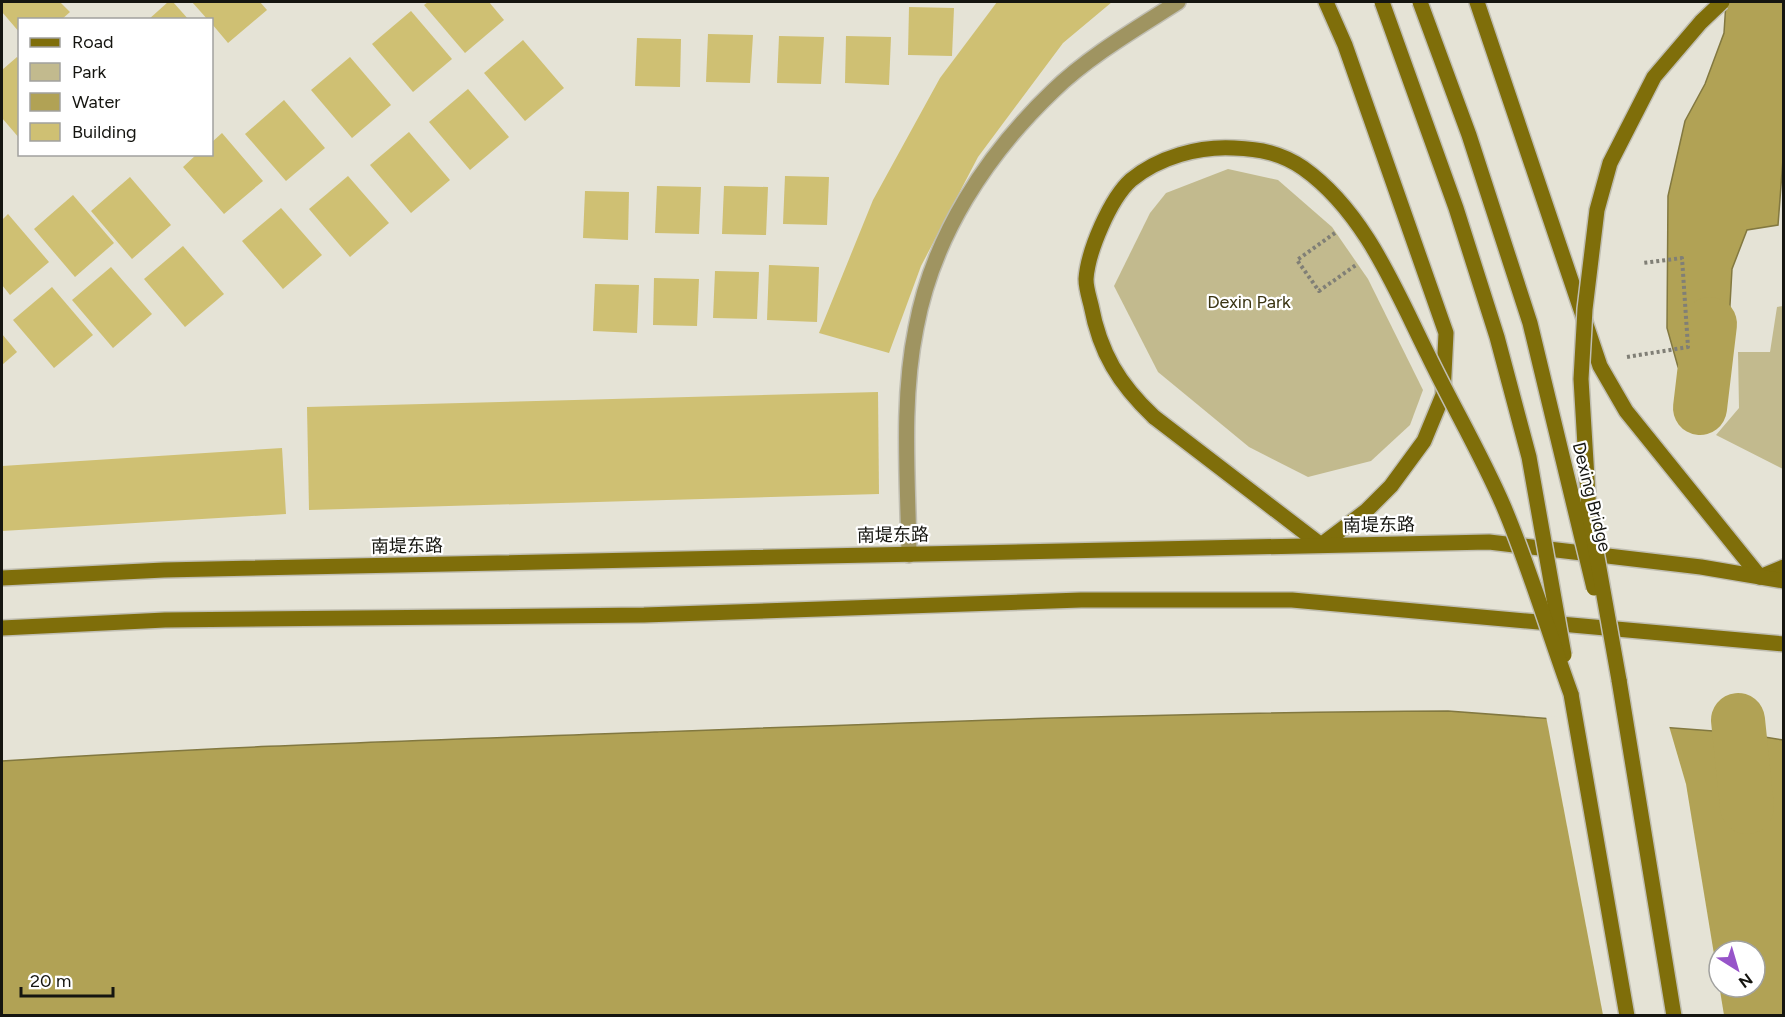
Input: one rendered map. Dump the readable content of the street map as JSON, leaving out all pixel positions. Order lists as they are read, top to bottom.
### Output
{
  "streets": {
    "main road": ["Dexing Bridge", "南堤东路"]
  },
  "parks": ["Dexin Park"],
  "legend": [
    "Road",
    "Park",
    "Water",
    "Building"
  ],
  "scale_bar": "20 m",
  "north": "bottom right"
}
